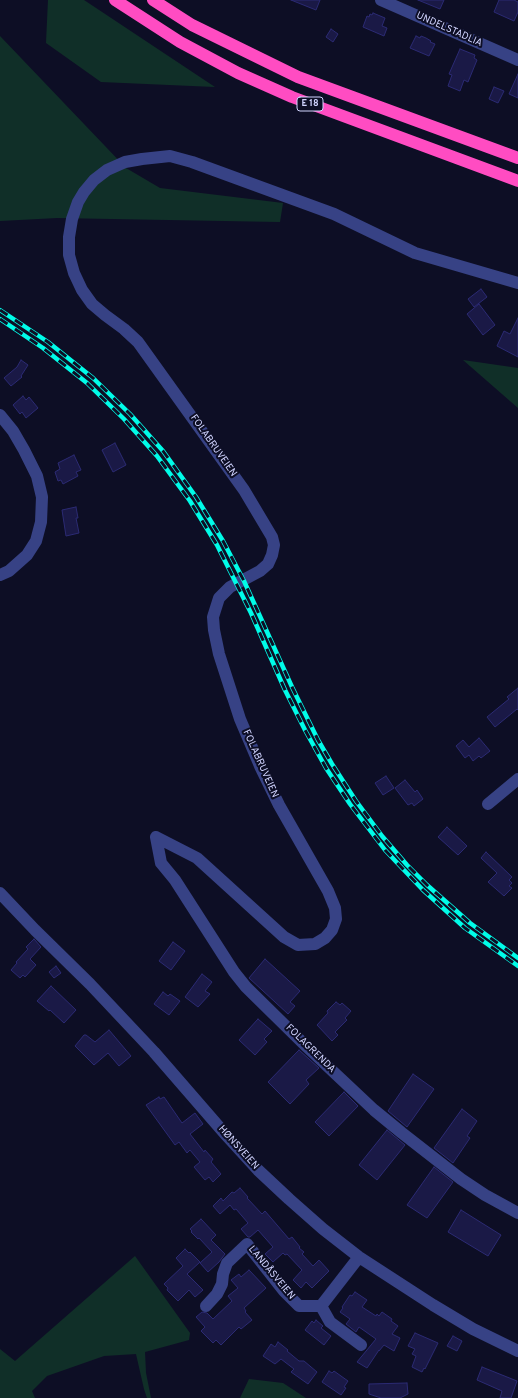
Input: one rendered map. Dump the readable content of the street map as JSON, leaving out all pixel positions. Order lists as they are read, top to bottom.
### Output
{
  "streets": {
    "highway": ["E 18"],
    "street": [
      "UNDELSTADLIA",
      "FOLABRUVEIEN",
      "FOLAGRENDA",
      "HØNSVEIEN",
      "LANDÅSVEIEN"
    ]
  },
  "crossings": [
    ["FOLABRUVEIEN", "FOLAGRENDA"]
  ]
}
